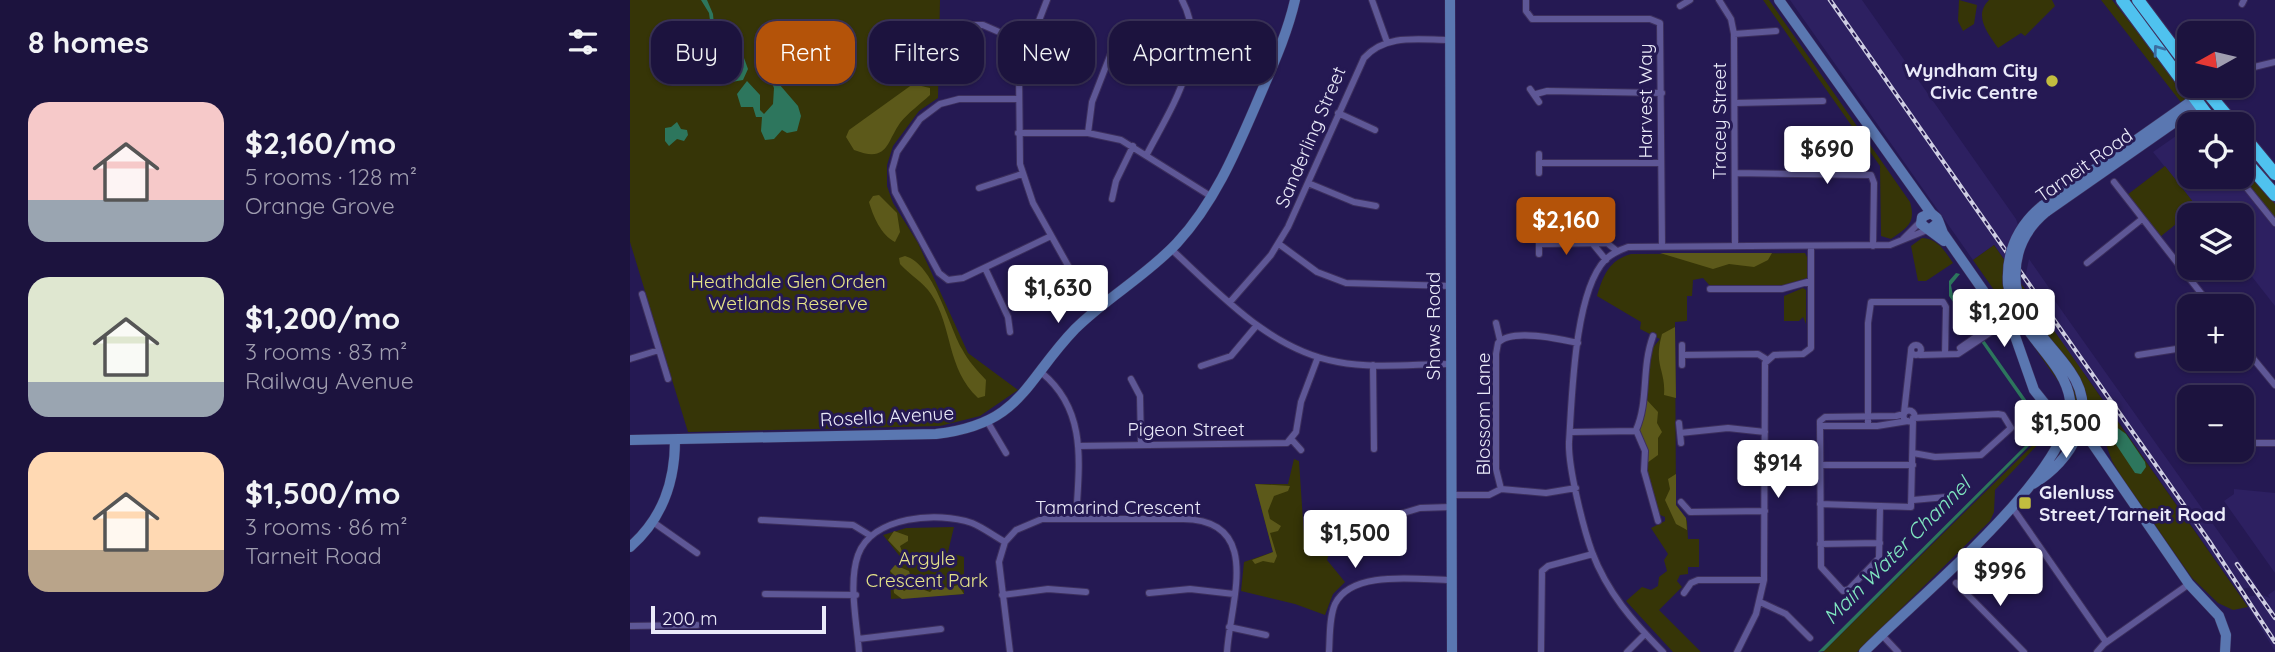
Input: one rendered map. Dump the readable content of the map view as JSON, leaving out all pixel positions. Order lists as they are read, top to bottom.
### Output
{
  "streets": {
    "street": [
      "Harvest Way",
      "Tracey Street",
      "Sanderling Street",
      "Tarneit Road",
      "Shaws Road",
      "Blossom Lane",
      "Rosella Avenue",
      "Pigeon Street",
      "Tamarind Crescent"
    ]
  },
  "crossings": [
    ["Shaws Road", "Blossom Lane"]
  ],
  "water": ["Main Water Channel"],
  "parks": ["Heathdale Glen Orden Wetlands Reserve", "Argyle Crescent Park"],
  "places": {
    "other": ["Wyndham City Civic Centre"],
    "transit": ["Glenluss Street/Tarneit Road"]
  },
  "scale_bar": "200 m",
  "north": "left",
  "page": {
    "heading": "8 homes",
    "map_buttons": ["+", "−"],
    "chip": [
      "Buy",
      "Rent",
      "Filters",
      "New",
      "Apartment"
    ],
    "list": [
      {
        "name": "$2,160/mo",
        "note": "5 rooms · 128 m² · Orange Grove"
      },
      {
        "name": "$1,200/mo",
        "note": "3 rooms · 83 m² · Railway Avenue"
      },
      {
        "name": "$1,500/mo",
        "note": "3 rooms · 86 m² · Tarneit Road"
      }
    ],
    "price": [
      "$690",
      "$2,160",
      "$1,630",
      "$1,200",
      "$1,500",
      "$914",
      "$1,500",
      "$996"
    ],
    "scale": "200 m"
  }
}
